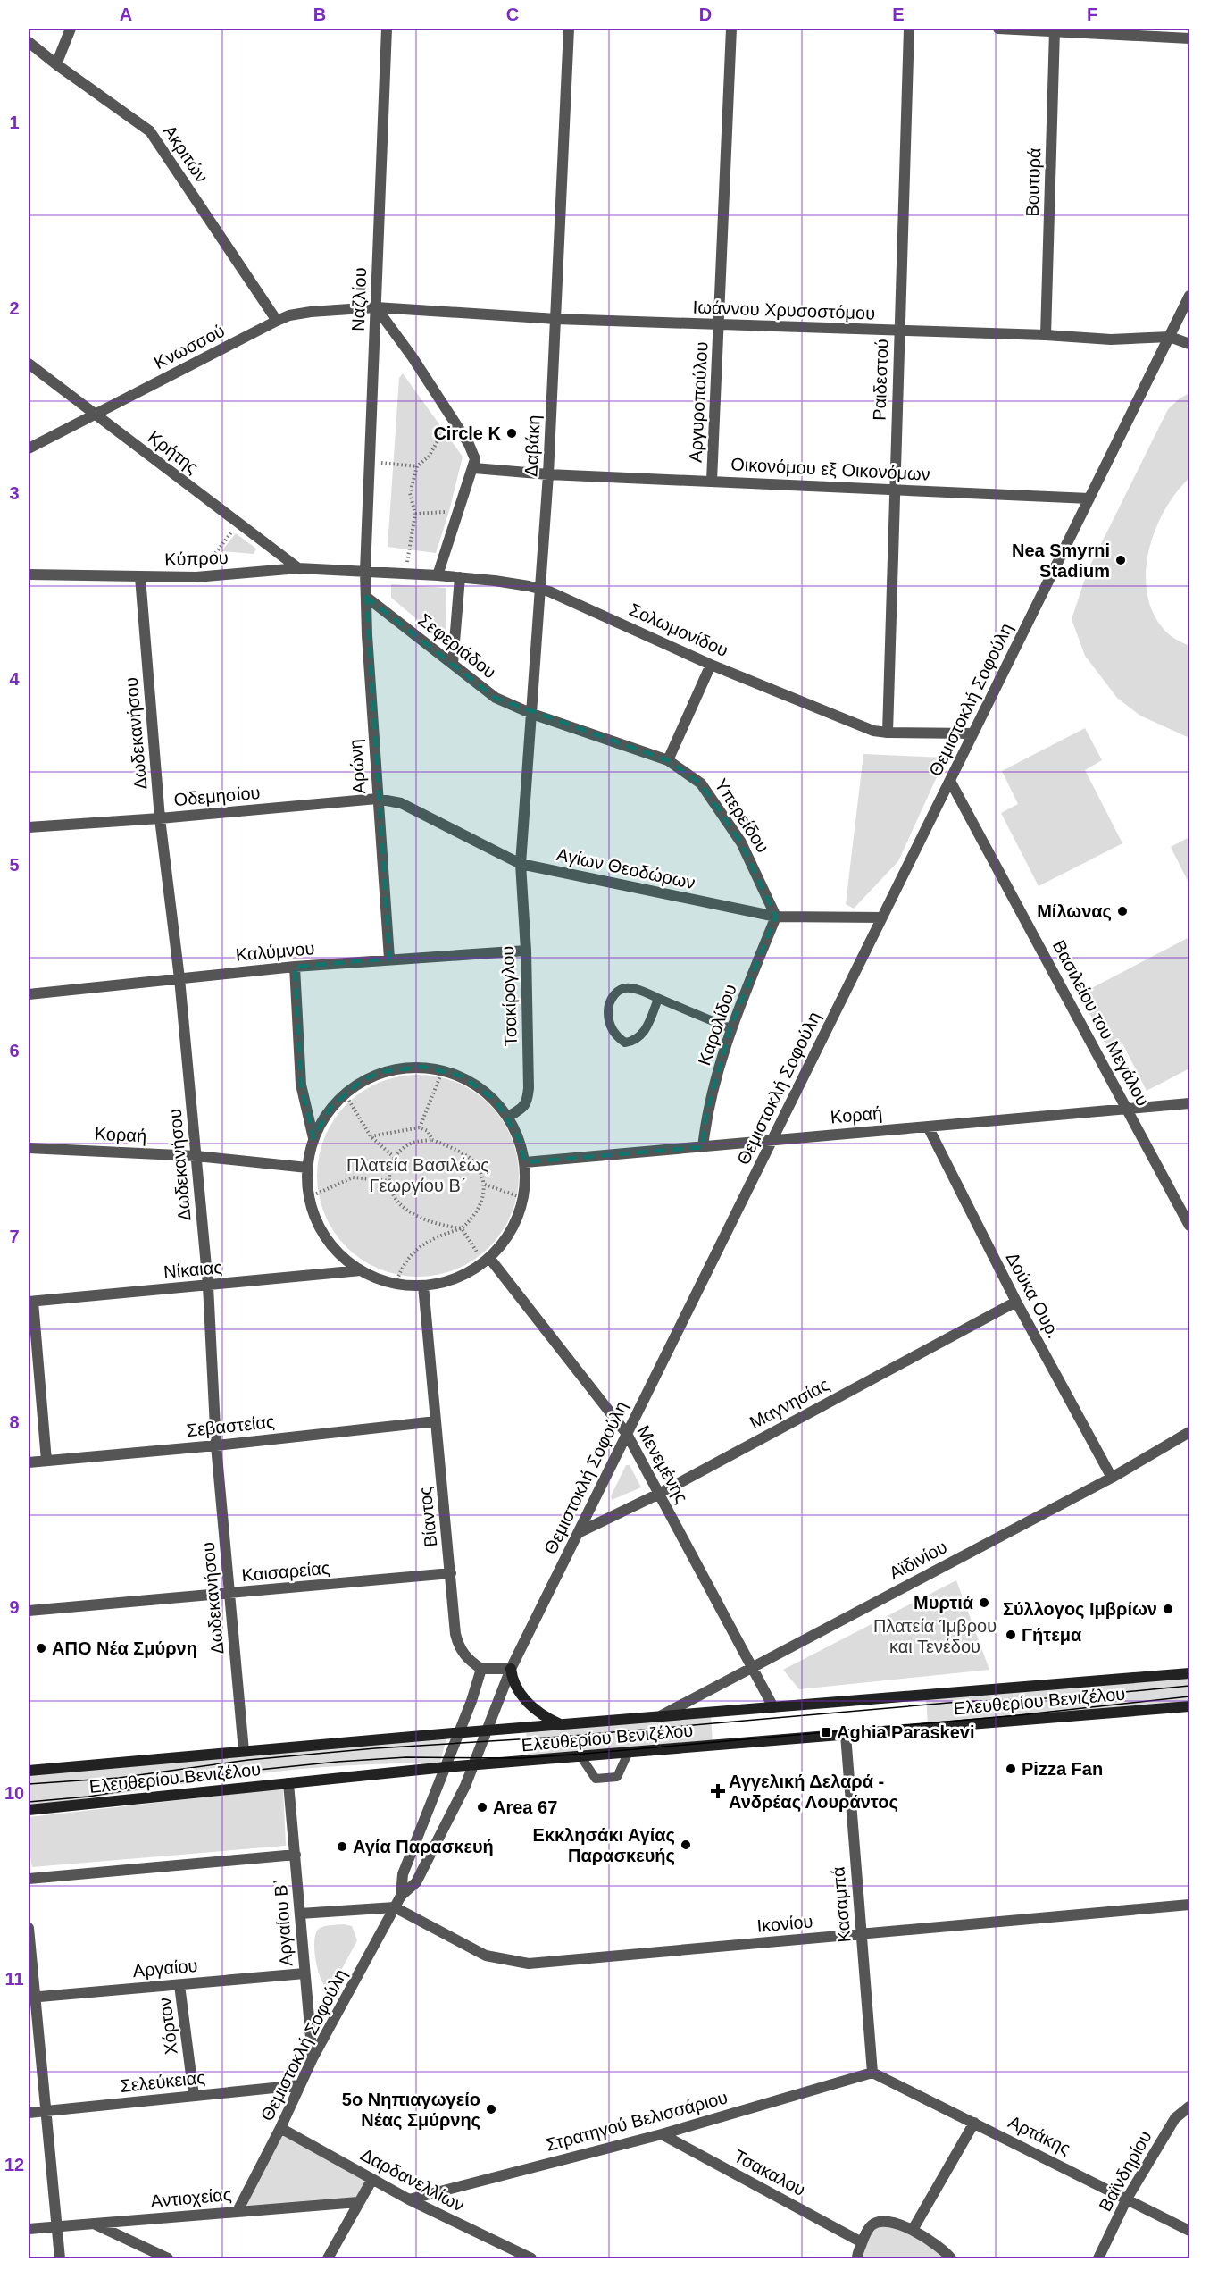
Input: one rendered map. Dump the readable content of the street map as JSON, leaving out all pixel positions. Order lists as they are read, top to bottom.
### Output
{
  "streets": {
    "main road": ["Ελευθερίου Βενιζέλου"],
    "street": [
      "Ακριτών",
      "Βουτυρά",
      "Ναζλίου",
      "Ιωάννου Χρυσοστόμου",
      "Κνωσσού",
      "Ραιδεστού",
      "Αργυροπούλου",
      "Δαβάκη",
      "Κρήτης",
      "Οικονόμου εξ Οικονόμων",
      "Κύπρου",
      "Σολωμονίδου",
      "Σεφεριάδου",
      "Θεμιστοκλή Σοφούλη",
      "Δωδεκανήσου",
      "Αρώνη",
      "Οδεμησίου",
      "Υπερείδου",
      "Αγίων Θεοδώρων",
      "Καλύμνου",
      "Τσακίρογλου",
      "Βασιλείου του Μεγάλου",
      "Καρολίδου",
      "Κοραή",
      "Νίκαιας",
      "Δούκα Ουρ.",
      "Μαγνησίας",
      "Σεβαστείας",
      "Μενεμένης",
      "Βίαντος",
      "Αϊδινίου",
      "Καισαρείας",
      "Κασαμπά",
      "Αργαίου Β᾽",
      "Ικονίου",
      "Αργαίου",
      "Χόρτον",
      "Σελεύκειας",
      "Στρατηγού Βελισσάριου",
      "Αρτάκης",
      "Βαϊνδηρίου",
      "Τσακαλου",
      "Δαρδανελλίων",
      "Αντιοχείας"
    ]
  },
  "crossings": [
    ["Ακριτών", "Κνωσσού"],
    ["Βουτυρά", "Ιωάννου Χρυσοστόμου"],
    ["Ναζλίου", "Ιωάννου Χρυσοστόμου"],
    ["Ναζλίου", "Κνωσσού"],
    ["Ναζλίου", "Κύπρου"],
    ["Ναζλίου", "Σολωμονίδου"],
    ["Ναζλίου", "Αρώνη"],
    ["Ιωάννου Χρυσοστόμου", "Κνωσσού"],
    ["Ιωάννου Χρυσοστόμου", "Ραιδεστού"],
    ["Ιωάννου Χρυσοστόμου", "Αργυροπούλου"],
    ["Ιωάννου Χρυσοστόμου", "Δαβάκη"],
    ["Ιωάννου Χρυσοστόμου", "Θεμιστοκλή Σοφούλη"],
    ["Κνωσσού", "Κρήτης"],
    ["Ραιδεστού", "Οικονόμου εξ Οικονόμων"],
    ["Ραιδεστού", "Σολωμονίδου"],
    ["Αργυροπούλου", "Οικονόμου εξ Οικονόμων"],
    ["Δαβάκη", "Οικονόμου εξ Οικονόμων"],
    ["Δαβάκη", "Σολωμονίδου"],
    ["Δαβάκη", "Σεφεριάδου"],
    ["Δαβάκη", "Υπερείδου"],
    ["Δαβάκη", "Αγίων Θεοδώρων"],
    ["Δαβάκη", "Τσακίρογλου"],
    ["Κρήτης", "Κύπρου"],
    ["Οικονόμου εξ Οικονόμων", "Θεμιστοκλή Σοφούλη"],
    ["Κύπρου", "Σολωμονίδου"],
    ["Κύπρου", "Δωδεκανήσου"],
    ["Κύπρου", "Αρώνη"],
    ["Σολωμονίδου", "Θεμιστοκλή Σοφούλη"],
    ["Σολωμονίδου", "Αρώνη"],
    ["Σεφεριάδου", "Αρώνη"],
    ["Σεφεριάδου", "Υπερείδου"],
    ["Θεμιστοκλή Σοφούλη", "Αγίων Θεοδώρων"],
    ["Θεμιστοκλή Σοφούλη", "Βασιλείου του Μεγάλου"],
    ["Θεμιστοκλή Σοφούλη", "Κοραή"],
    ["Θεμιστοκλή Σοφούλη", "Μαγνησίας"],
    ["Θεμιστοκλή Σοφούλη", "Μενεμένης"],
    ["Θεμιστοκλή Σοφούλη", "Ελευθερίου Βενιζέλου"],
    ["Θεμιστοκλή Σοφούλη", "Αργαίου Β᾽"],
    ["Θεμιστοκλή Σοφούλη", "Ικονίου"],
    ["Θεμιστοκλή Σοφούλη", "Σελεύκειας"],
    ["Θεμιστοκλή Σοφούλη", "Δαρδανελλίων"],
    ["Θεμιστοκλή Σοφούλη", "Αντιοχείας"],
    ["Δωδεκανήσου", "Οδεμησίου"],
    ["Δωδεκανήσου", "Καλύμνου"],
    ["Δωδεκανήσου", "Κοραή"],
    ["Δωδεκανήσου", "Νίκαιας"],
    ["Δωδεκανήσου", "Σεβαστείας"],
    ["Δωδεκανήσου", "Καισαρείας"],
    ["Δωδεκανήσου", "Ελευθερίου Βενιζέλου"],
    ["Αρώνη", "Οδεμησίου"],
    ["Αρώνη", "Αγίων Θεοδώρων"],
    ["Αρώνη", "Καλύμνου"],
    ["Οδεμησίου", "Αγίων Θεοδώρων"],
    ["Υπερείδου", "Αγίων Θεοδώρων"],
    ["Υπερείδου", "Καρολίδου"],
    ["Αγίων Θεοδώρων", "Τσακίρογλου"],
    ["Αγίων Θεοδώρων", "Καρολίδου"],
    ["Καλύμνου", "Τσακίρογλου"],
    ["Βασιλείου του Μεγάλου", "Κοραή"],
    ["Καρολίδου", "Κοραή"],
    ["Κοραή", "Δούκα Ουρ."],
    ["Δούκα Ουρ.", "Μαγνησίας"],
    ["Δούκα Ουρ.", "Αϊδινίου"],
    ["Μαγνησίας", "Μενεμένης"],
    ["Σεβαστείας", "Βίαντος"],
    ["Μενεμένης", "Αϊδινίου"],
    ["Μενεμένης", "Ελευθερίου Βενιζέλου"],
    ["Βίαντος", "Καισαρείας"],
    ["Αϊδινίου", "Ελευθερίου Βενιζέλου"],
    ["Ελευθερίου Βενιζέλου", "Κασαμπά"],
    ["Ελευθερίου Βενιζέλου", "Αργαίου Β᾽"],
    ["Κασαμπά", "Ικονίου"],
    ["Κασαμπά", "Στρατηγού Βελισσάριου"],
    ["Κασαμπά", "Αρτάκης"],
    ["Αργαίου Β᾽", "Αργαίου"],
    ["Αργαίου", "Χόρτον"],
    ["Χόρτον", "Σελεύκειας"],
    ["Στρατηγού Βελισσάριου", "Αρτάκης"],
    ["Στρατηγού Βελισσάριου", "Τσακαλου"],
    ["Στρατηγού Βελισσάριου", "Δαρδανελλίων"],
    ["Αρτάκης", "Βαϊνδηρίου"]
  ],
  "parks": ["Πλατεία Βασιλέως Γεωργίου Β΄", "Πλατεία Ίμβρου και Τενέδου"],
  "places": {
    "other": [
      "Circle K",
      "Nea Smyrni Stadium",
      "Μίλωνας",
      "Μυρτιά",
      "Σύλλογος Ιμβρίων",
      "Γήτεμα",
      "ΑΠΟ Νέα Σμύρνη",
      "Pizza Fan",
      "Area 67",
      "Εκκλησάκι Αγίας Παρασκευής",
      "Αγία Παρασκευή",
      "5ο Νηπιαγωγείο Νέας Σμύρνης"
    ],
    "transit": ["Aghia Paraskevi"],
    "health": ["Αγγελική Δελαρά - Ανδρέας Λουράντος"]
  },
  "grid": {
    "columns": [
      "A",
      "B",
      "C",
      "D",
      "E",
      "F"
    ],
    "rows": [
      "1",
      "2",
      "3",
      "4",
      "5",
      "6",
      "7",
      "8",
      "9",
      "10",
      "11",
      "12"
    ]
  }
}
